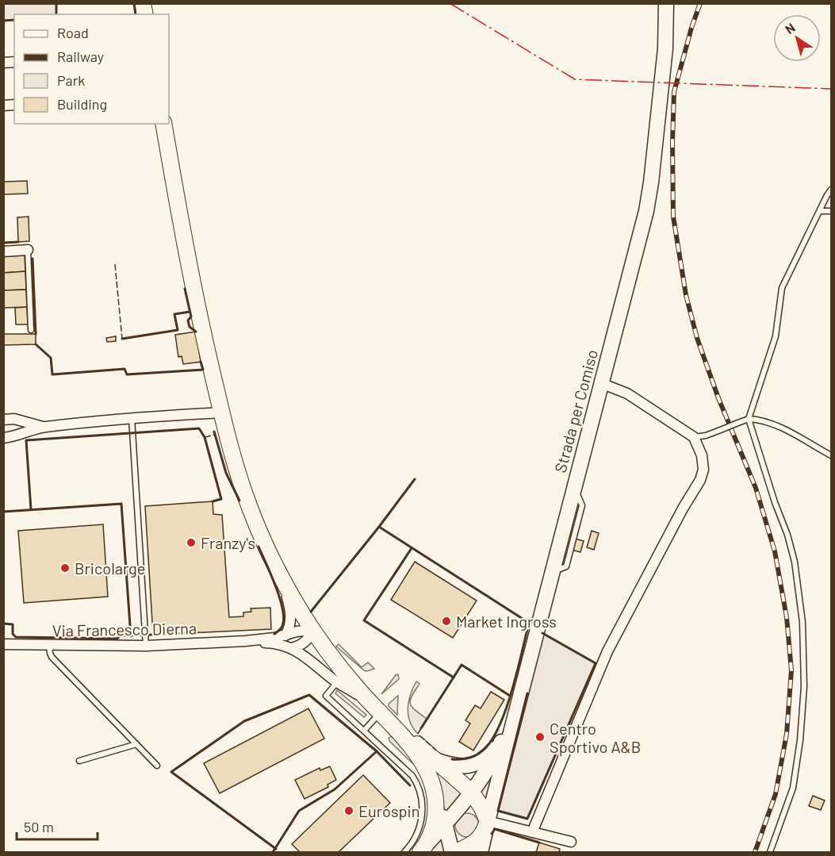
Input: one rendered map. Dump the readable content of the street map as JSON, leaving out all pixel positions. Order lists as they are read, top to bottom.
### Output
{
  "streets": {
    "main road": ["Strada per Comiso"],
    "street": ["Via Francesco Dierna"]
  },
  "places": [
    "Franzy's",
    "Bricolarge",
    "Market Ingross",
    "Centro Sportivo A&B",
    "Eurospin"
  ],
  "legend": [
    "Road",
    "Railway",
    "Park",
    "Building"
  ],
  "scale_bar": "50 m",
  "north": "top left"
}
